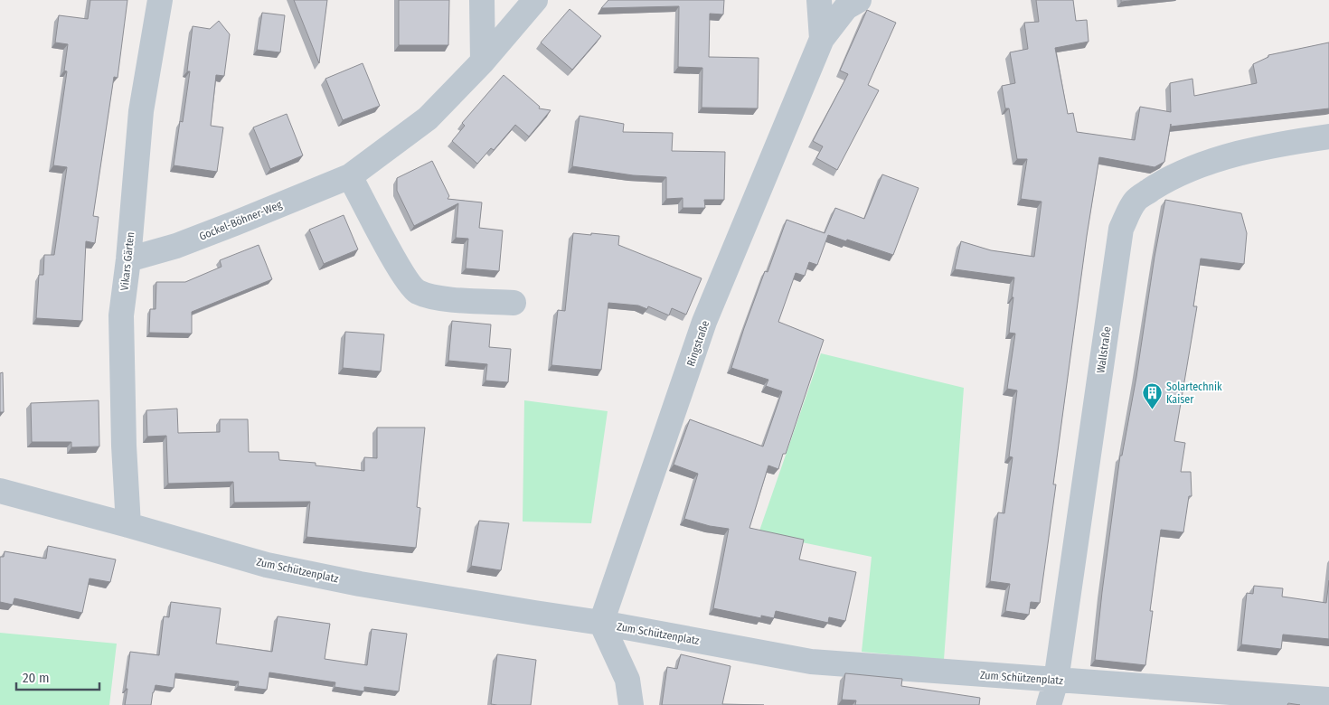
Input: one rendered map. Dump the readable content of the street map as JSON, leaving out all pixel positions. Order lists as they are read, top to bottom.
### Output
{
  "streets": {
    "street": [
      "Gockel-Böhner-Weg",
      "Vikars Gärten",
      "Ringstraße",
      "Wallstraße",
      "Zum Schützenplatz"
    ]
  },
  "crossings": [
    ["Gockel-Böhner-Weg", "Vikars Gärten"],
    ["Vikars Gärten", "Zum Schützenplatz"],
    ["Ringstraße", "Zum Schützenplatz"],
    ["Wallstraße", "Zum Schützenplatz"]
  ],
  "places": {
    "building": ["Solartechnik Kaiser"]
  },
  "scale_bar": "20 m"
}
